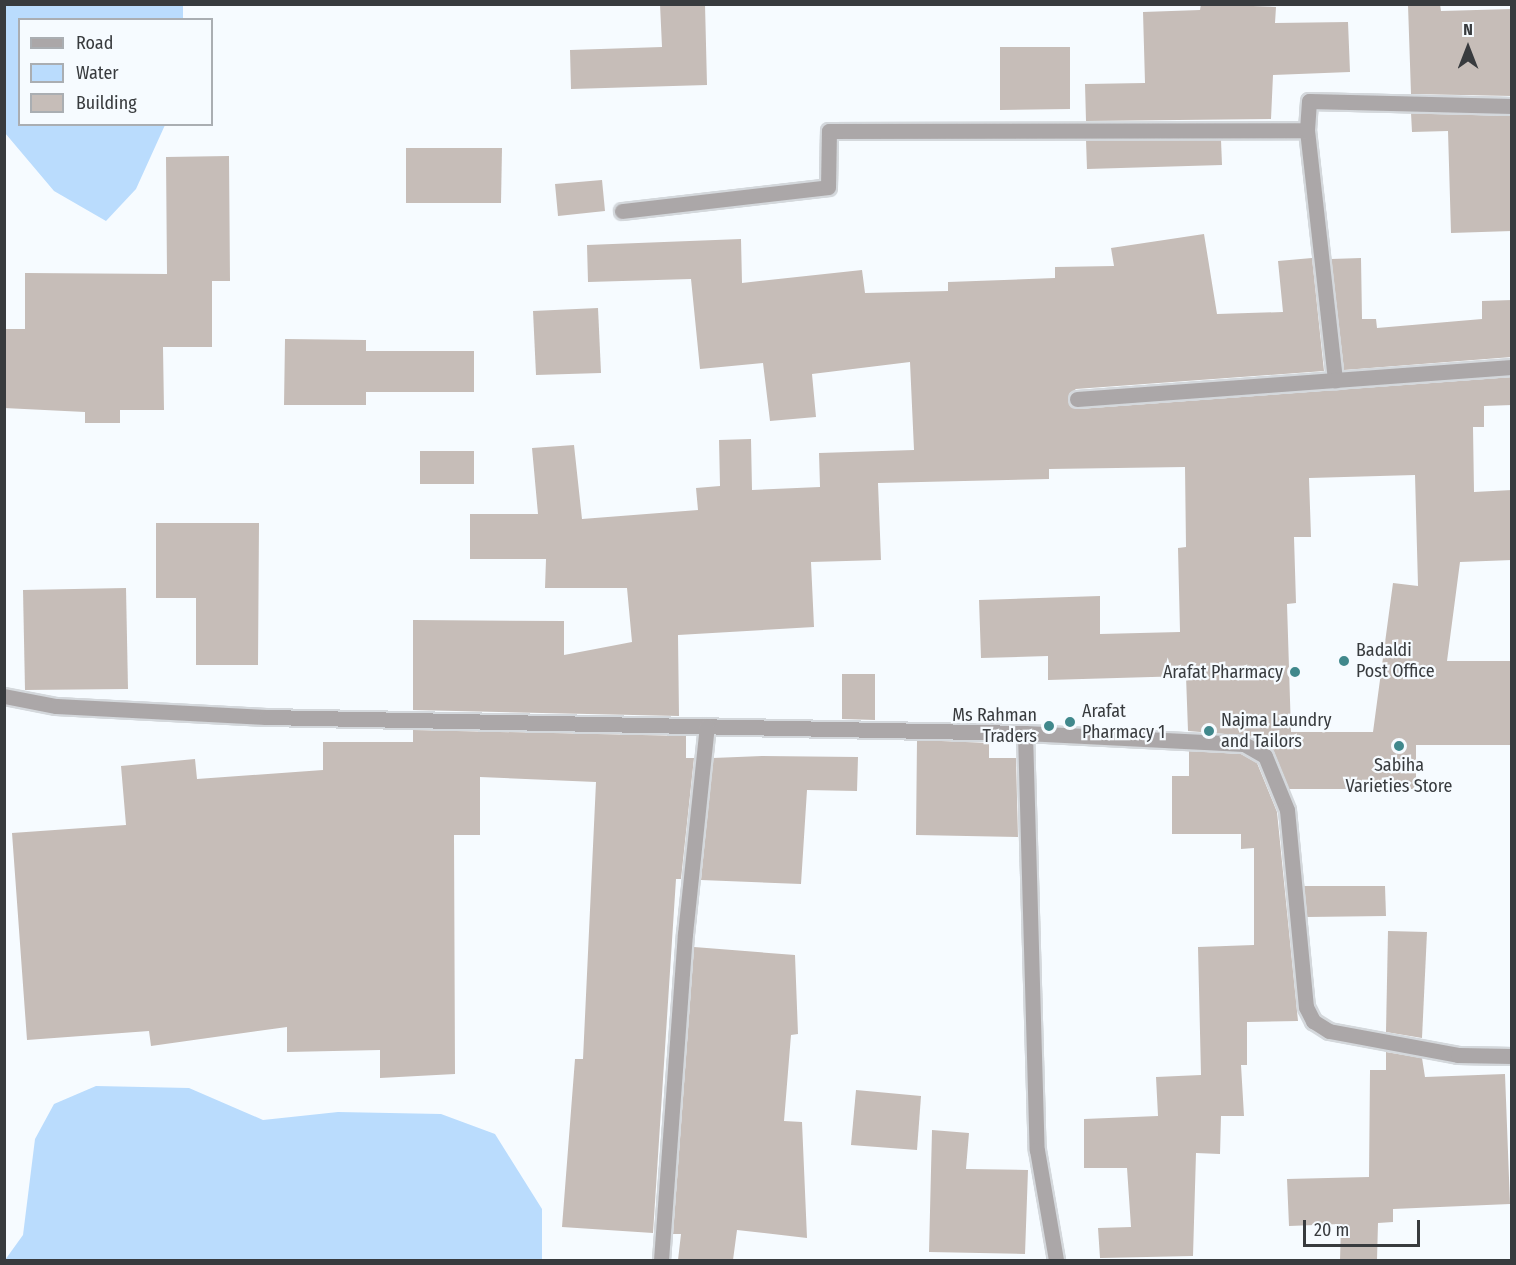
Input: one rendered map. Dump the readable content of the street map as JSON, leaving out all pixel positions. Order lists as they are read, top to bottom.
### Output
{
  "places": [
    "Badaldi Post Office",
    "Arafat Pharmacy",
    "Arafat Pharmacy 1",
    "Ms Rahman Traders",
    "Najma Laundry and Tailors",
    "Sabiha Varieties Store"
  ],
  "legend": ["Road", "Water", "Building"],
  "scale_bar": "20 m",
  "north": "top"
}
